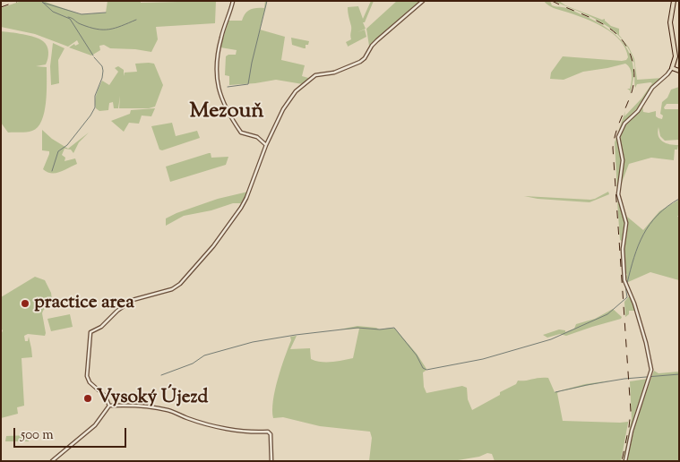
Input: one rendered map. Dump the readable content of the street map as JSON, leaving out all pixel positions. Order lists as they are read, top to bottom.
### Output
{
  "districts": ["Mezouň"],
  "places": ["practice area", "Vysoký Újezd"],
  "scale_bar": "500 m"
}
